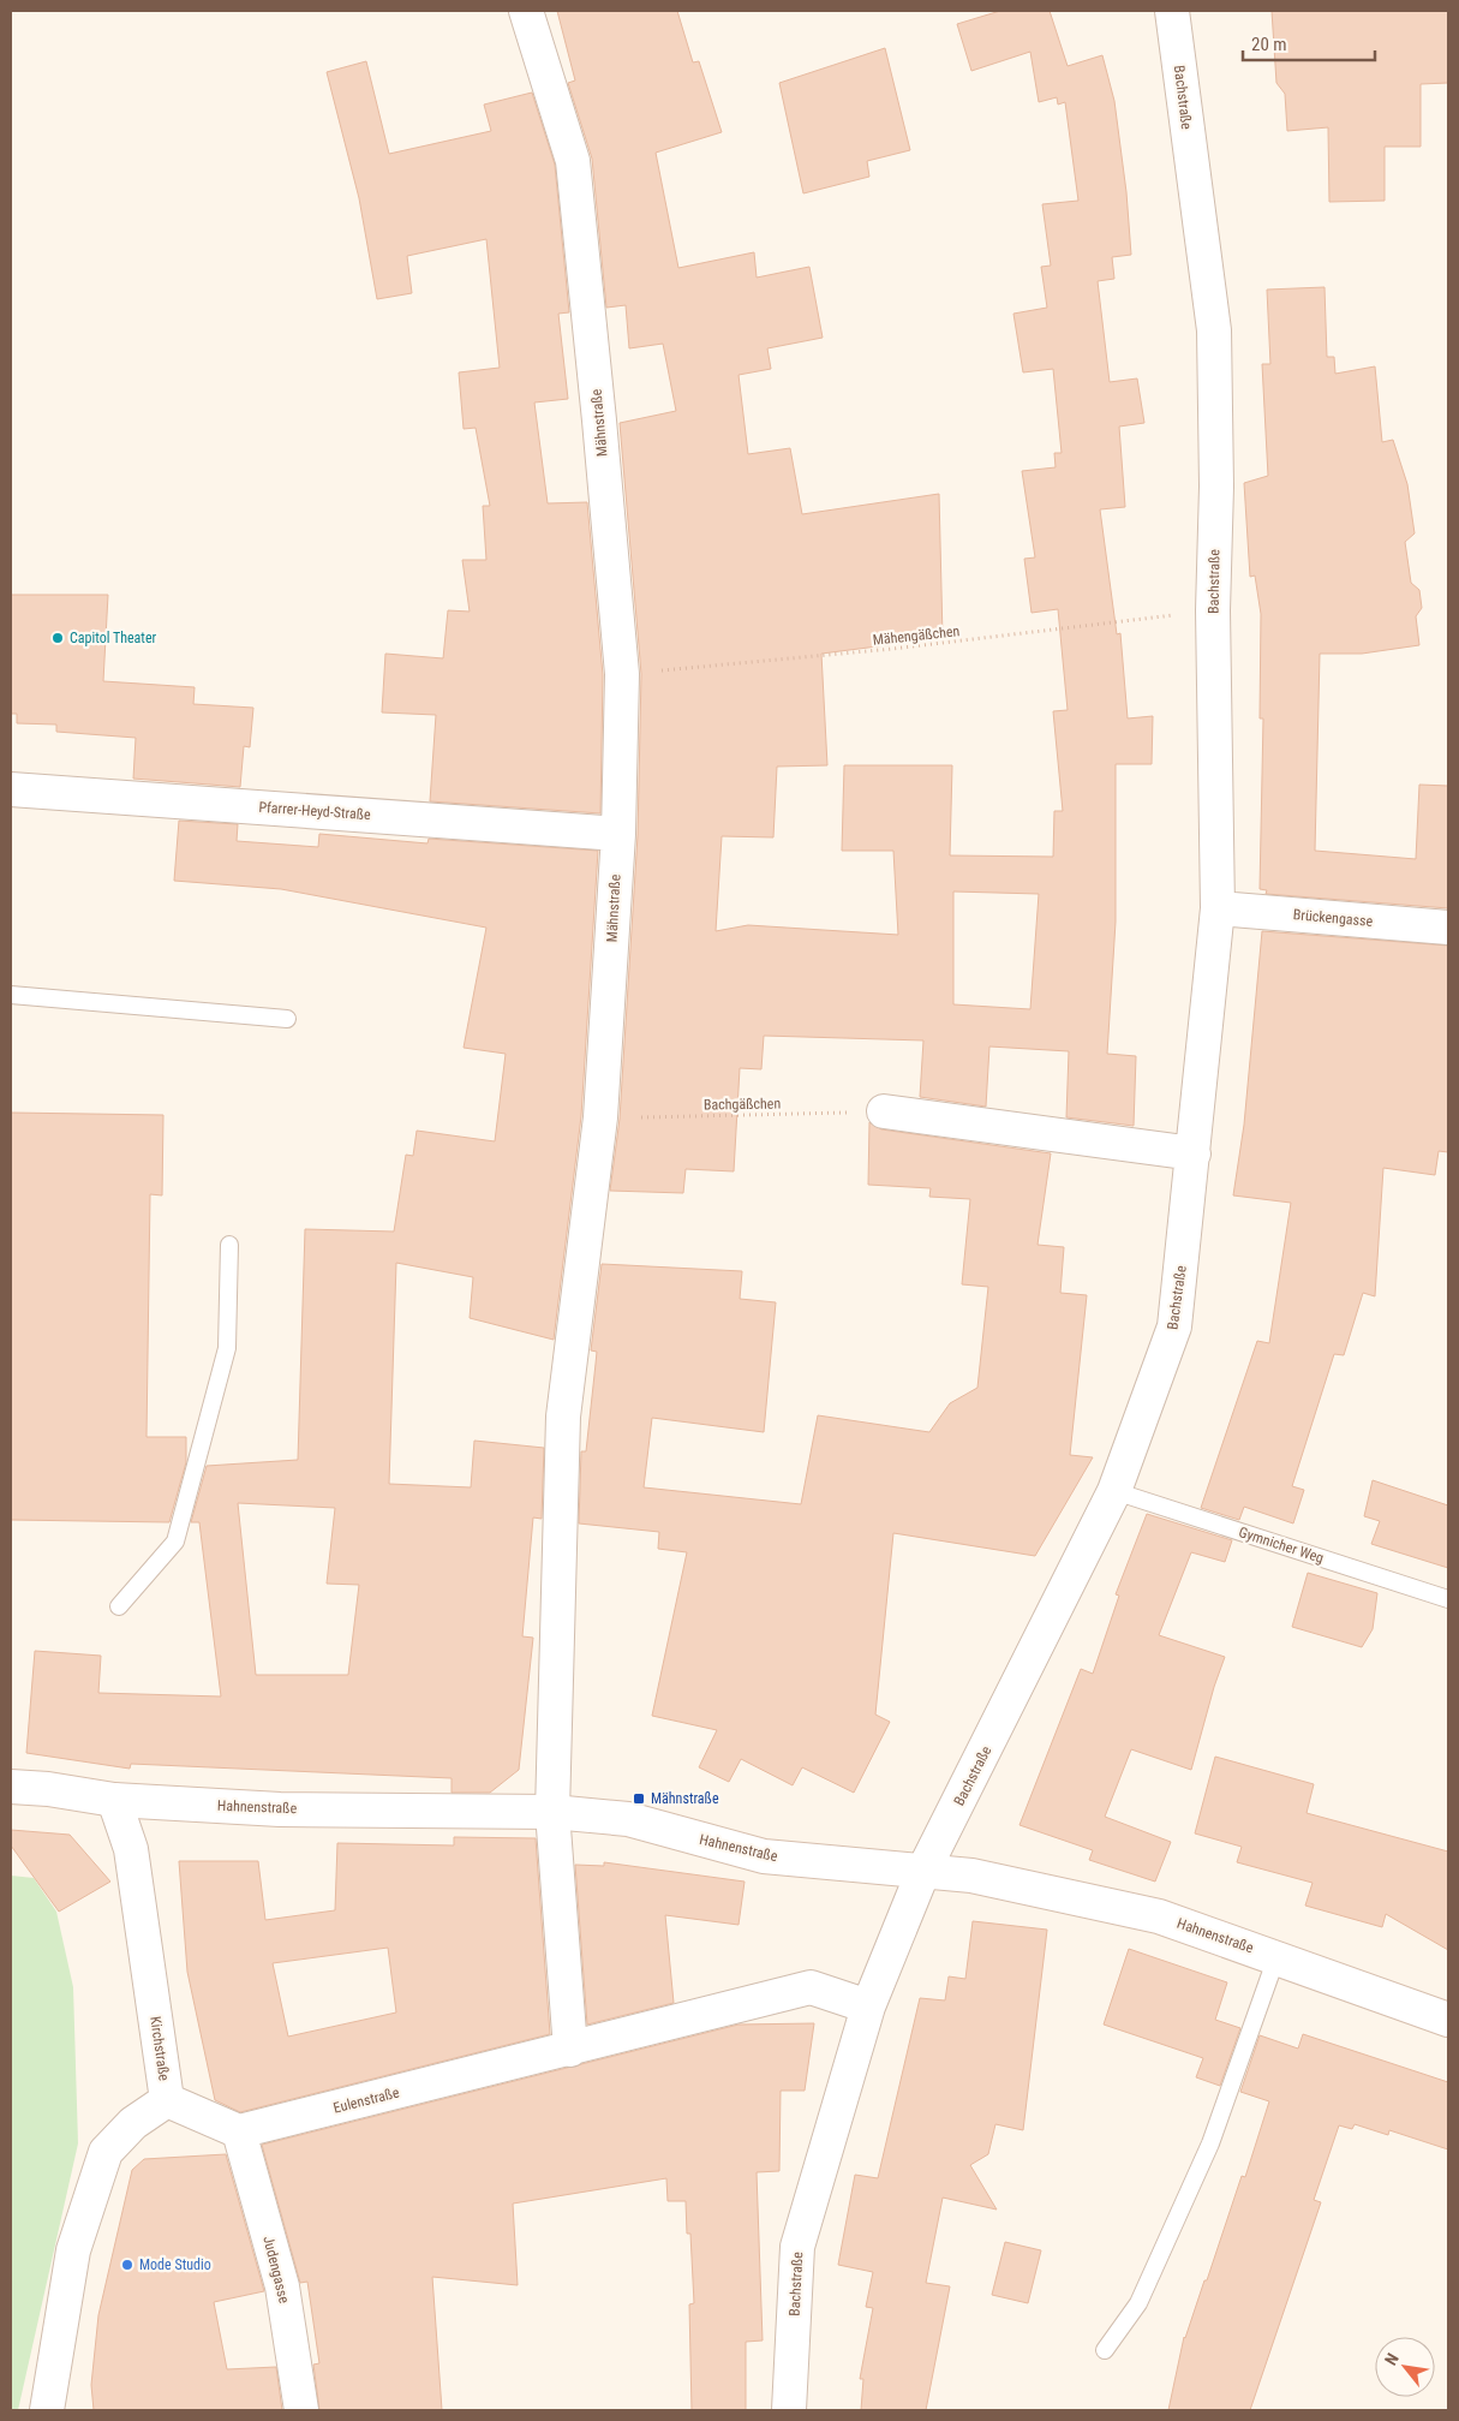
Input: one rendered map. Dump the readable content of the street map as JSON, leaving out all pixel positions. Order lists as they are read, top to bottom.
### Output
{
  "streets": {
    "street": [
      "Bachstraße",
      "Mähnstraße",
      "Pfarrer-Heyd-Straße",
      "Brückengasse",
      "Hahnenstraße",
      "Kirchstraße",
      "Eulenstraße",
      "Judengasse"
    ],
    "lane": ["Gymnicher Weg"],
    "path": ["Mähengäßchen", "Bachgäßchen"]
  },
  "crossings": [
    ["Bachstraße", "Mähengäßchen"],
    ["Bachstraße", "Brückengasse"],
    ["Bachstraße", "Gymnicher Weg"],
    ["Bachstraße", "Hahnenstraße"],
    ["Bachstraße", "Eulenstraße"],
    ["Mähnstraße", "Mähengäßchen"],
    ["Mähnstraße", "Pfarrer-Heyd-Straße"],
    ["Mähnstraße", "Bachgäßchen"],
    ["Mähnstraße", "Hahnenstraße"],
    ["Hahnenstraße", "Kirchstraße"],
    ["Eulenstraße", "Judengasse"]
  ],
  "places": {
    "other": ["Capitol Theater", "Mode Studio"],
    "transit": ["Mähnstraße"]
  },
  "scale_bar": "20 m",
  "north": "top left"
}
